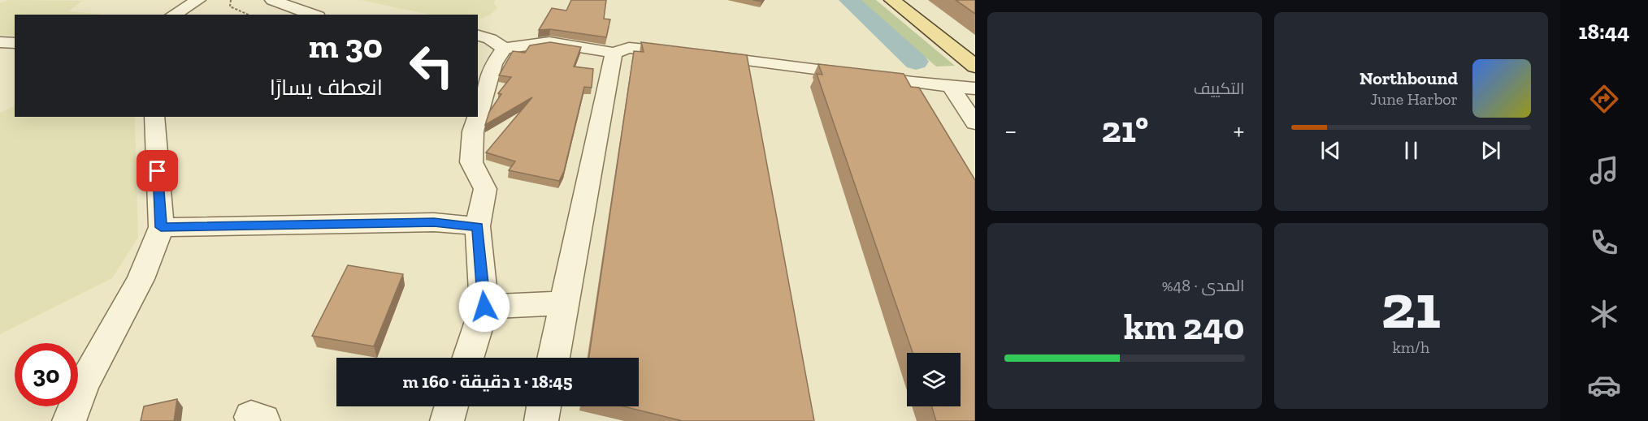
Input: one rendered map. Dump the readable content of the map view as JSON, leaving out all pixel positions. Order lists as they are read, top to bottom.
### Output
{
  "page": {
    "tabs": "18:44",
    "tile": [
      "التكييف",
      ["21", "km/h"],
      ["المدى · 48%", "240 km"]
    ],
    "turn": ["30 m", "انعطف يسارًا"],
    "song": ["Northbound", "June Harbor"],
    "heat": ["−", "21°", "+"],
    "limit": "30",
    "trip": "18:45 · 1 دقيقة · 160 m"
  }
}
